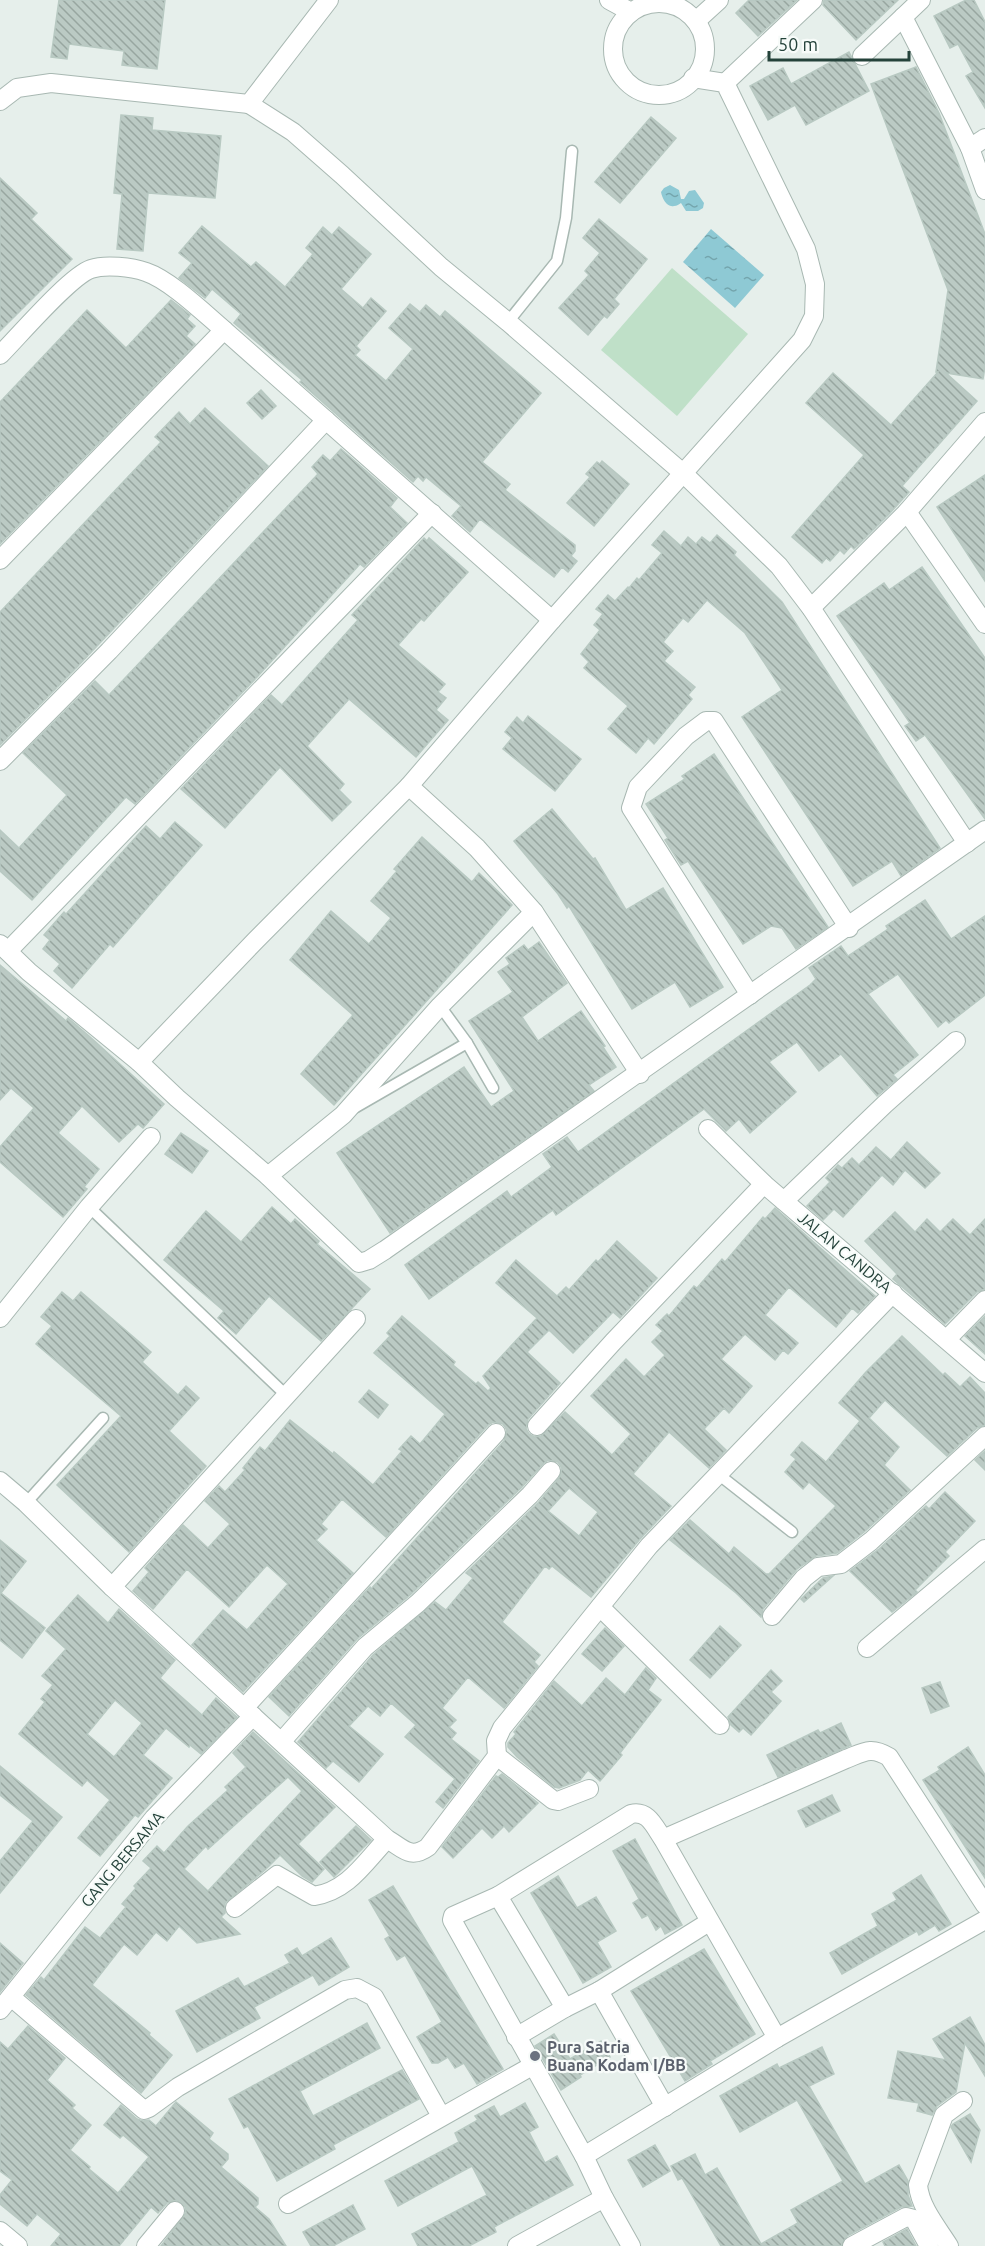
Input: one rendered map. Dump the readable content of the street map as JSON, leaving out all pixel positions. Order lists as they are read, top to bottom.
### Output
{
  "streets": {
    "street": ["JALAN CANDRA", "GANG BERSAMA"]
  },
  "places": ["Pura Satria Buana Kodam I/BB"],
  "scale_bar": "50 m"
}
